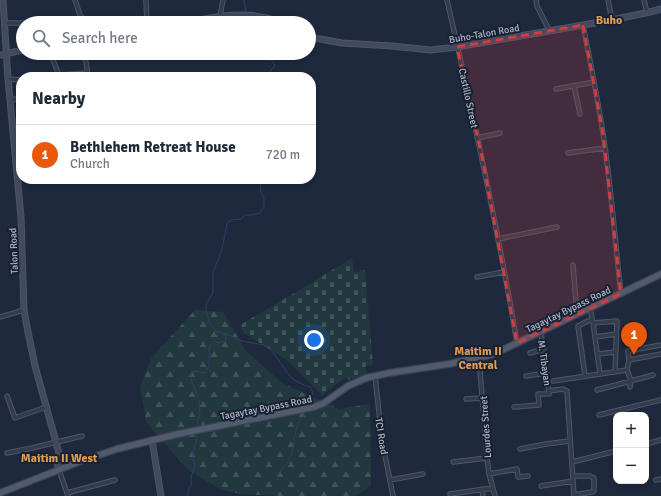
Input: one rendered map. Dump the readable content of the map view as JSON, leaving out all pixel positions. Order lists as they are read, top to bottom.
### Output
{
  "streets": {
    "main road": ["Tagaytay Bypass Road"],
    "street": [
      "Buho-Talon Road",
      "Castillo Street",
      "Talon Road",
      "M. Tibayan",
      "Lourdes Street",
      "TCI Road"
    ]
  },
  "crossings": [
    ["Buho-Talon Road", "Castillo Street"],
    ["Castillo Street", "Tagaytay Bypass Road"],
    ["Talon Road", "Tagaytay Bypass Road"],
    ["Tagaytay Bypass Road", "M. Tibayan"],
    ["Tagaytay Bypass Road", "Lourdes Street"],
    ["Tagaytay Bypass Road", "TCI Road"]
  ],
  "districts": ["Buho", "Maitim II Central", "Maitim II West"],
  "page": {
    "search": "Search here",
    "heading": "Nearby",
    "list": [
      {
        "mark": "1",
        "name": "Bethlehem Retreat House",
        "note": "Church",
        "value": "720 m"
      }
    ],
    "pins": "1",
    "map_buttons": ["+", "−"]
  }
}
